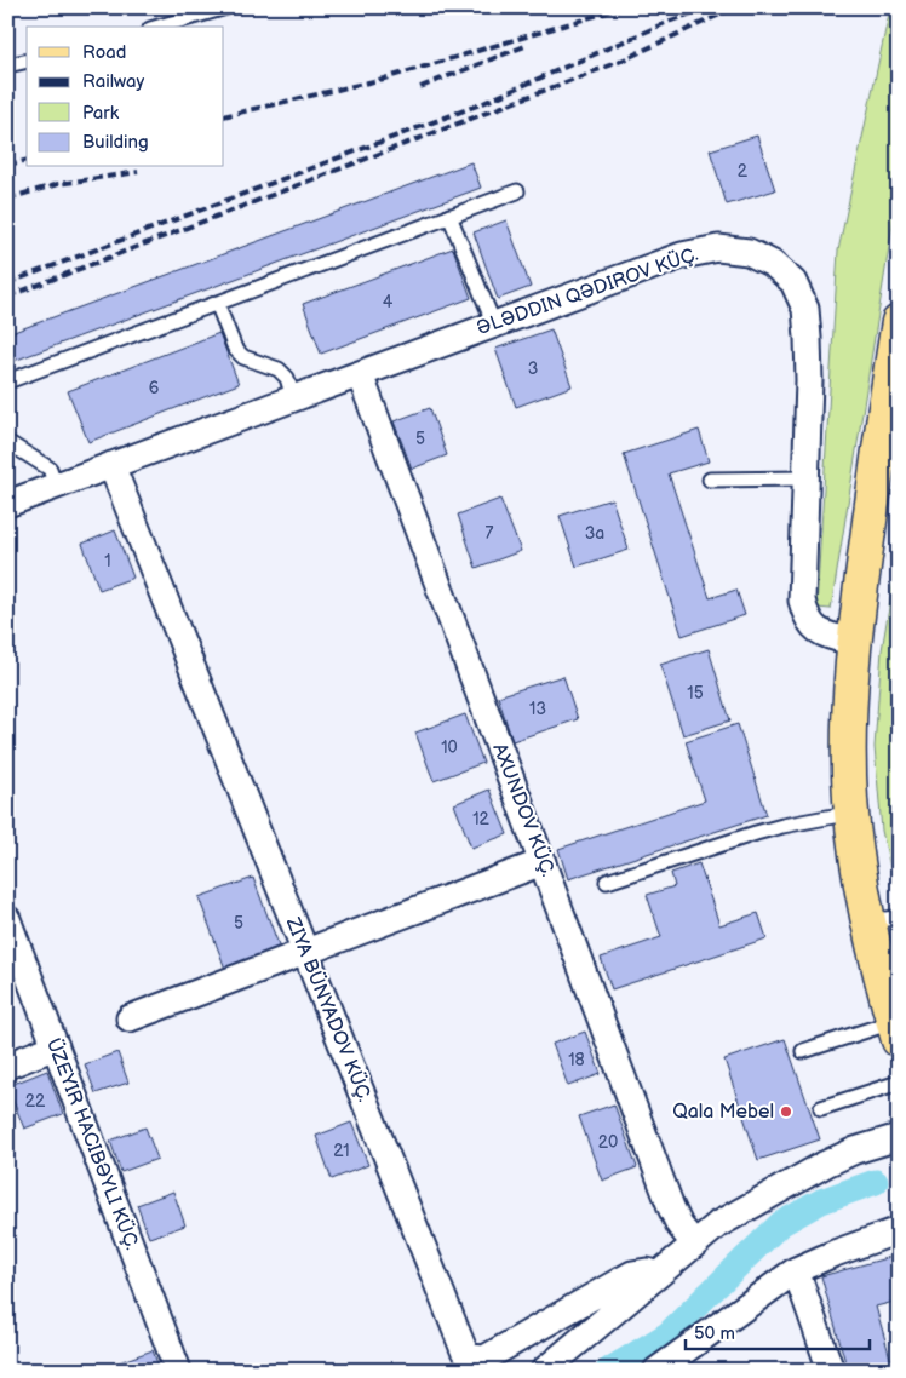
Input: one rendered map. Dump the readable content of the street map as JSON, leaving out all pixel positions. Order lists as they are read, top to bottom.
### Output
{
  "streets": {
    "street": [
      "ƏLƏDDIN QƏDIROV KÜÇ.",
      "AXUNDOV KÜÇ.",
      "ZIYA BÜNYADOV KÜÇ.",
      "ÜZEYIR HACIBƏYLI KÜÇ."
    ]
  },
  "crossings": [
    ["ƏLƏDDIN QƏDIROV KÜÇ.", "AXUNDOV KÜÇ."],
    ["ƏLƏDDIN QƏDIROV KÜÇ.", "ZIYA BÜNYADOV KÜÇ."]
  ],
  "places": ["Qala Mebel"],
  "house_numbers": [
    "2",
    "4",
    "3",
    "6",
    "5",
    "7",
    "3a",
    "1",
    "15",
    "13",
    "10",
    "12",
    "5",
    "18",
    "22",
    "20",
    "21"
  ],
  "legend": [
    "Road",
    "Railway",
    "Park",
    "Building"
  ],
  "scale_bar": "50 m"
}
